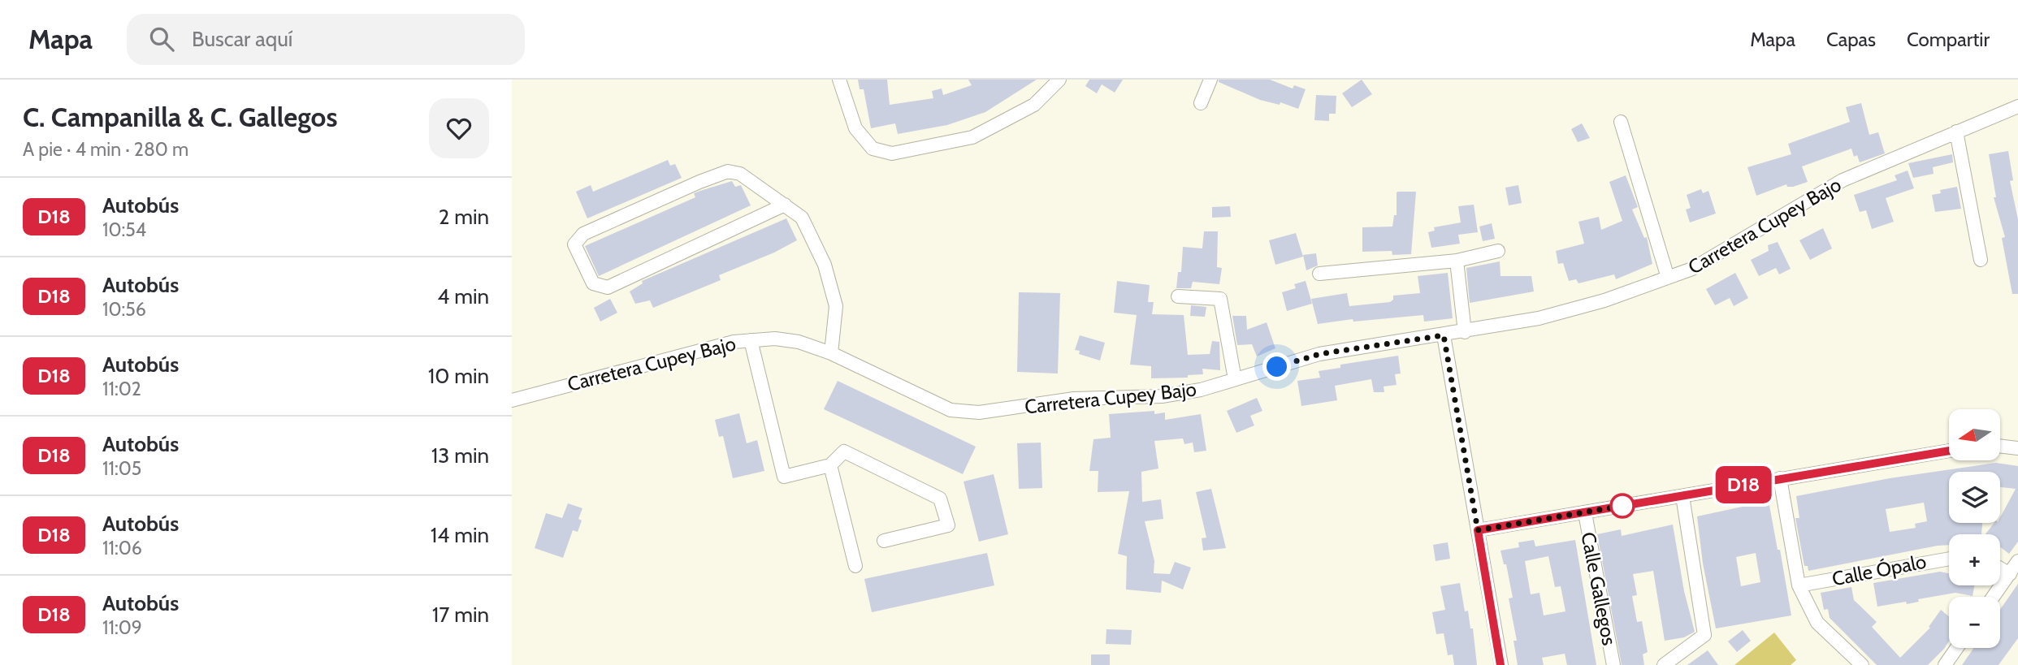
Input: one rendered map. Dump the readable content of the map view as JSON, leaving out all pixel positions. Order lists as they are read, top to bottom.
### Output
{
  "streets": {
    "street": ["Carretera Cupey Bajo", "Calle Ópalo", "Calle Gallegos"]
  },
  "lines": ["bus line D18"],
  "north": "left",
  "page": {
    "header": "Mapa",
    "search": "Buscar aquí",
    "nav": ["Mapa", "Capas", "Compartir"],
    "heading": ["C. Campanilla & C. Gallegos", "A pie · 4 min · 280 m"],
    "on_map": "D18",
    "list": [
      {
        "mark": "D18",
        "name": "Autobús",
        "note": "10:54",
        "value": "2 min"
      },
      {
        "mark": "D18",
        "name": "Autobús",
        "note": "10:56",
        "value": "4 min"
      },
      {
        "mark": "D18",
        "name": "Autobús",
        "note": "11:02",
        "value": "10 min"
      },
      {
        "mark": "D18",
        "name": "Autobús",
        "note": "11:05",
        "value": "13 min"
      },
      {
        "mark": "D18",
        "name": "Autobús",
        "note": "11:06",
        "value": "14 min"
      },
      {
        "mark": "D18",
        "name": "Autobús",
        "note": "11:09",
        "value": "17 min"
      }
    ],
    "map_buttons": ["+", "−"]
  }
}
